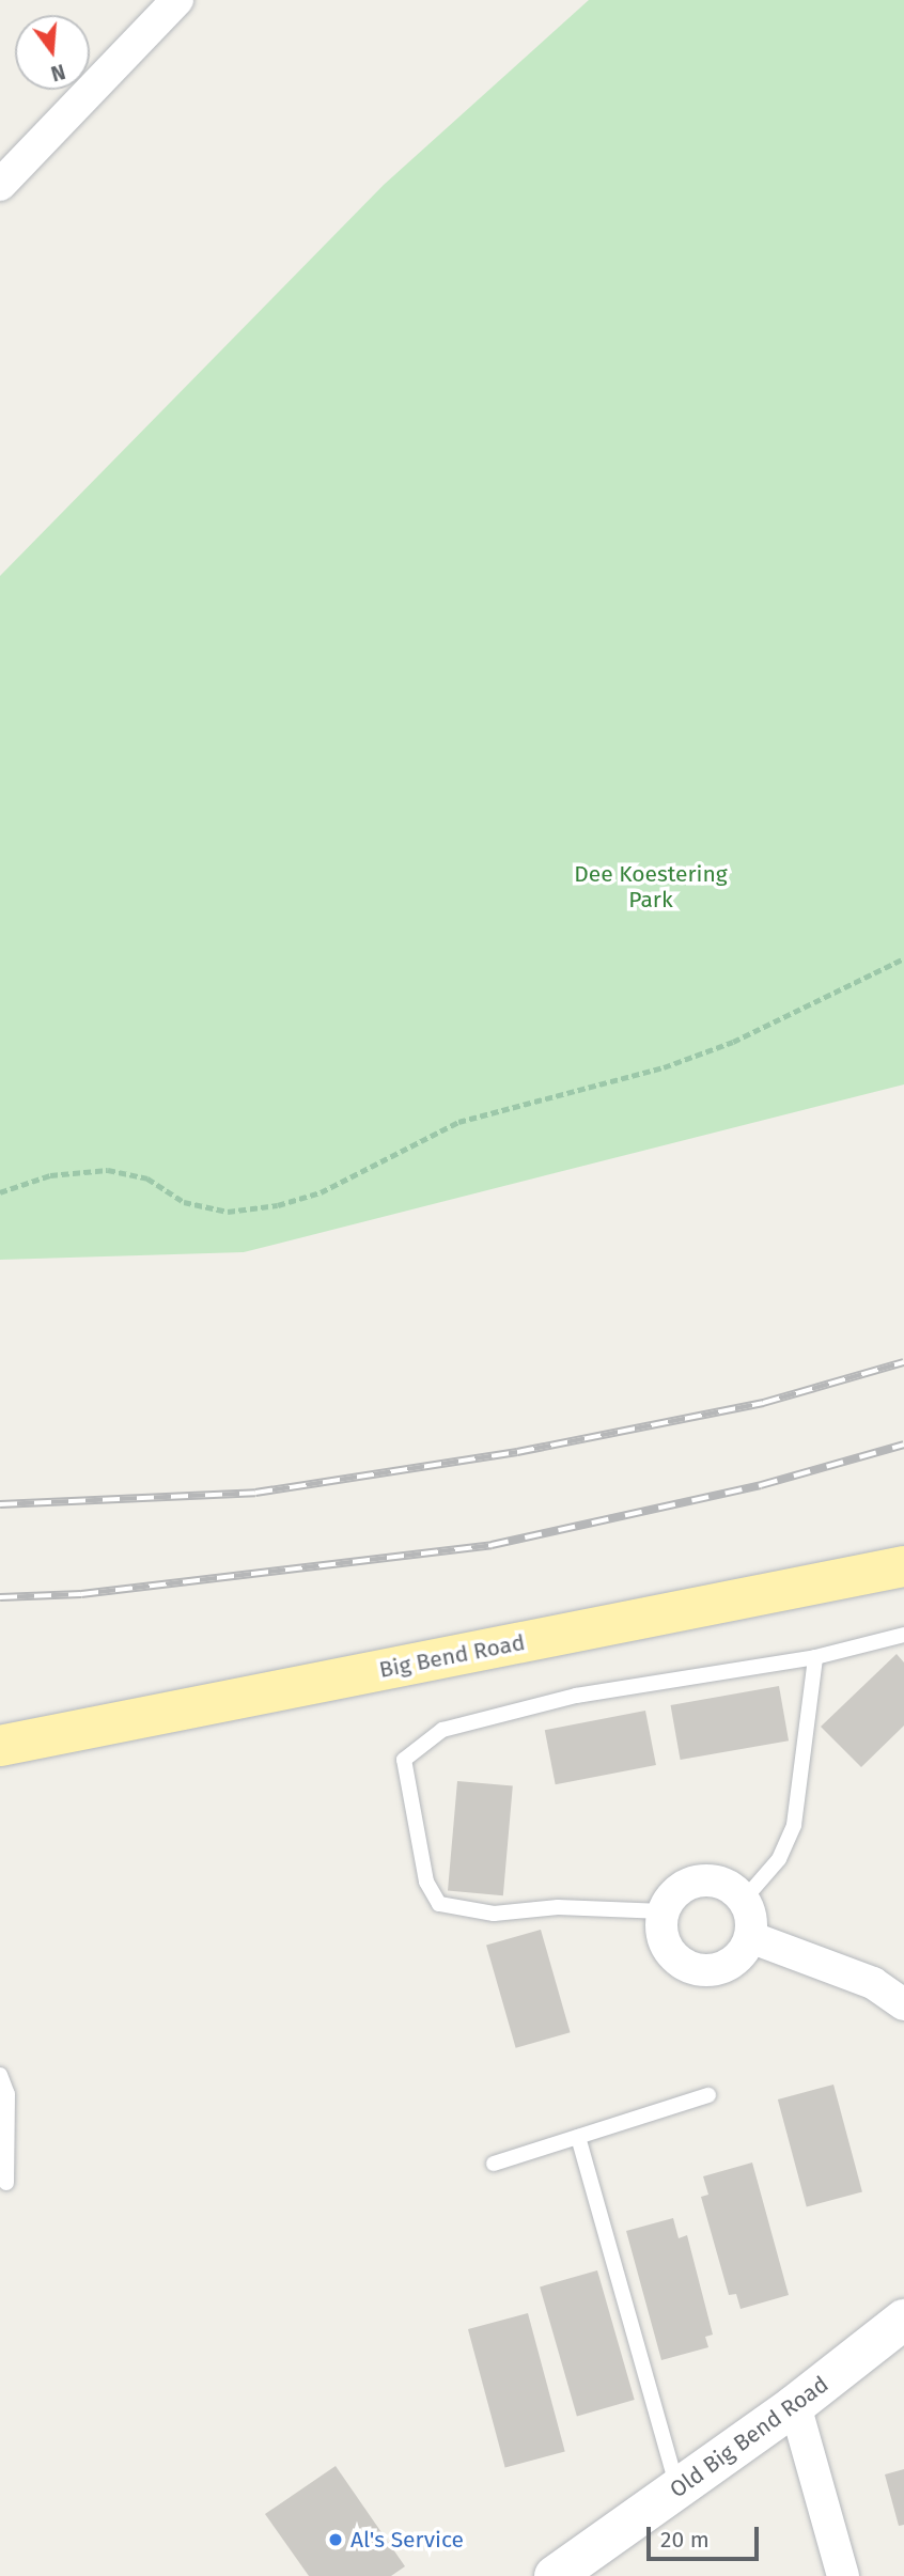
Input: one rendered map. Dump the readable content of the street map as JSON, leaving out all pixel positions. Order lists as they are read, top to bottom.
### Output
{
  "streets": {
    "main road": ["Big Bend Road"],
    "street": ["Old Big Bend Road"]
  },
  "parks": ["Dee Koestering Park"],
  "places": ["Al's Service"],
  "scale_bar": "20 m",
  "north": "bottom"
}
